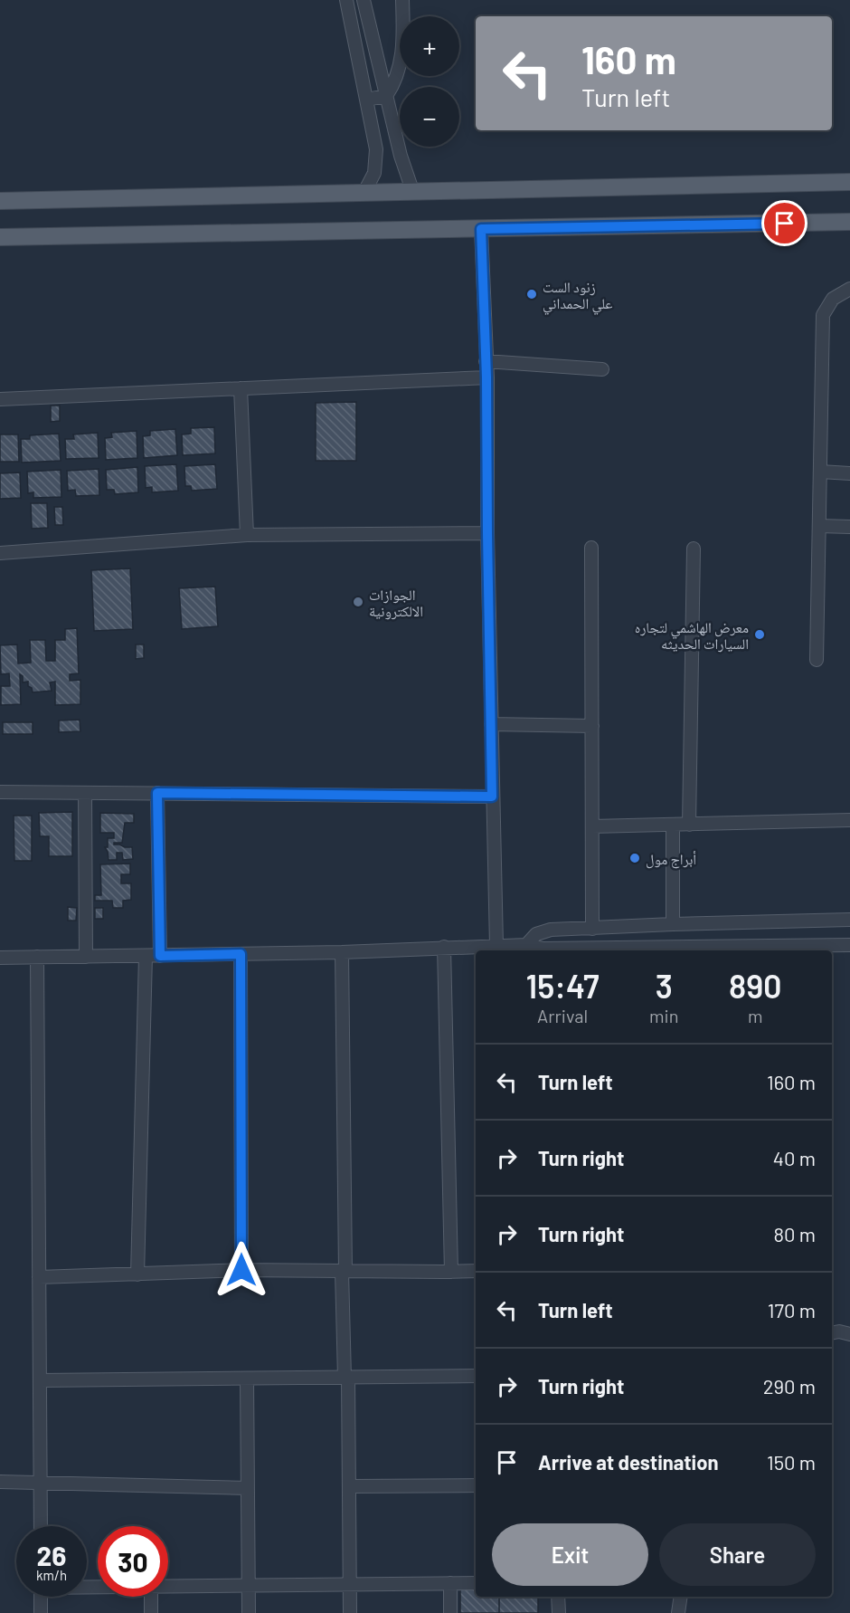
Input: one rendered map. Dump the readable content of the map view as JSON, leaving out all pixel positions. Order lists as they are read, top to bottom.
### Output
{
  "places": [
    "زنود الست علي الحمداني",
    "الجوازات الالكترونية",
    "معرض الهاشمي لتجاره السيارات الحديثه",
    "أبراج مول"
  ],
  "page": {
    "map_buttons": ["+", "−"],
    "turn": ["160 m", "Turn left"],
    "eta": [
      "15:47",
      "Arrival",
      "3",
      "min",
      "890",
      "m"
    ],
    "list": [
      {
        "name": "Turn left",
        "value": "160 m"
      },
      {
        "name": "Turn right",
        "value": "40 m"
      },
      {
        "name": "Turn right",
        "value": "80 m"
      },
      {
        "name": "Turn left",
        "value": "170 m"
      },
      {
        "name": "Turn right",
        "value": "290 m"
      },
      {
        "name": "Arrive at destination",
        "value": "150 m"
      }
    ],
    "buttons": ["Exit", "Share"],
    "speed": "26 km/h",
    "limit": "30"
  }
}
